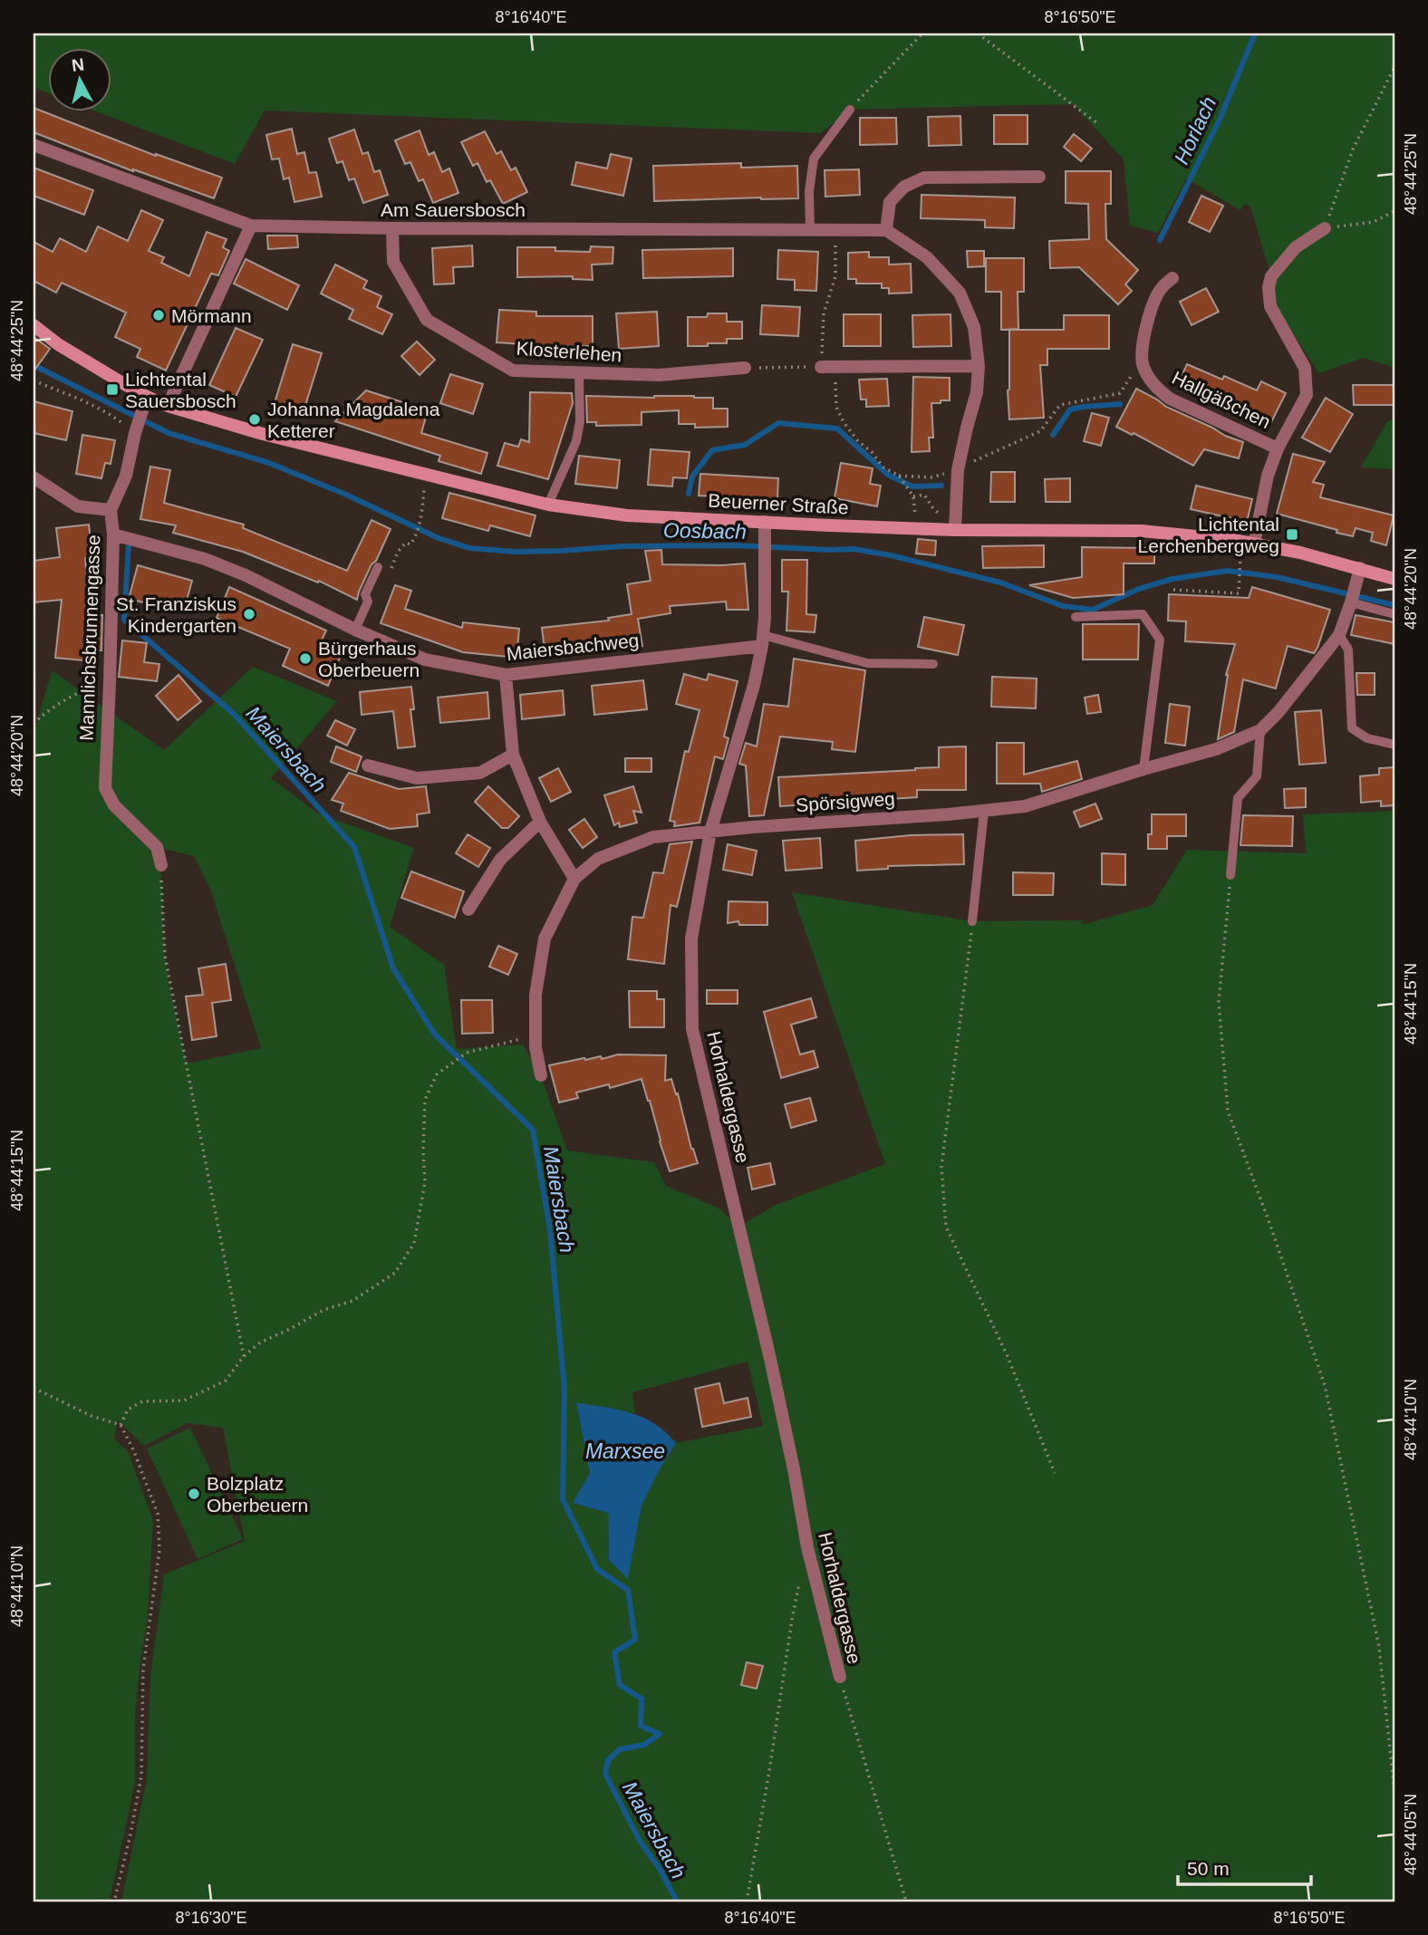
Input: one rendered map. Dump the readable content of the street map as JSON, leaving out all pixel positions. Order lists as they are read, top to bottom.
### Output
{
  "streets": {
    "main road": ["Beuerner Straße"],
    "street": [
      "Am Sauersbosch",
      "Klosterlehen",
      "Hallgäßchen",
      "Mannlichsbrunnengasse",
      "Maiersbachweg",
      "Spörsigweg",
      "Horhaldergasse"
    ]
  },
  "crossings": [
    ["Am Sauersbosch", "Klosterlehen"],
    ["Beuerner Straße", "Mannlichsbrunnengasse"],
    ["Beuerner Straße", "Spörsigweg"],
    ["Beuerner Straße", "Horhaldergasse"],
    ["Mannlichsbrunnengasse", "Maiersbachweg"],
    ["Maiersbachweg", "Horhaldergasse"],
    ["Spörsigweg", "Horhaldergasse"]
  ],
  "water": [
    "Horlach",
    "Oosbach",
    "Maiersbach",
    "Marxsee"
  ],
  "places": {
    "other": [
      "Mörmann",
      "Johanna Magdalena Ketterer",
      "St. Franziskus Kindergarten",
      "Bürgerhaus Oberbeuern",
      "Bolzplatz Oberbeuern"
    ],
    "transit": ["Lichtental Sauersbosch", "Lichtental Lerchenbergweg"]
  },
  "scale_bar": "50 m",
  "north": "top",
  "coordinates": [
    "8°16'40\"E",
    "8°16'50\"E",
    "48°44'25\"N",
    "48°44'20\"N",
    "48°44'15\"N",
    "48°44'10\"N",
    "48°44'05\"N",
    "8°16'30\"E"
  ]
}
